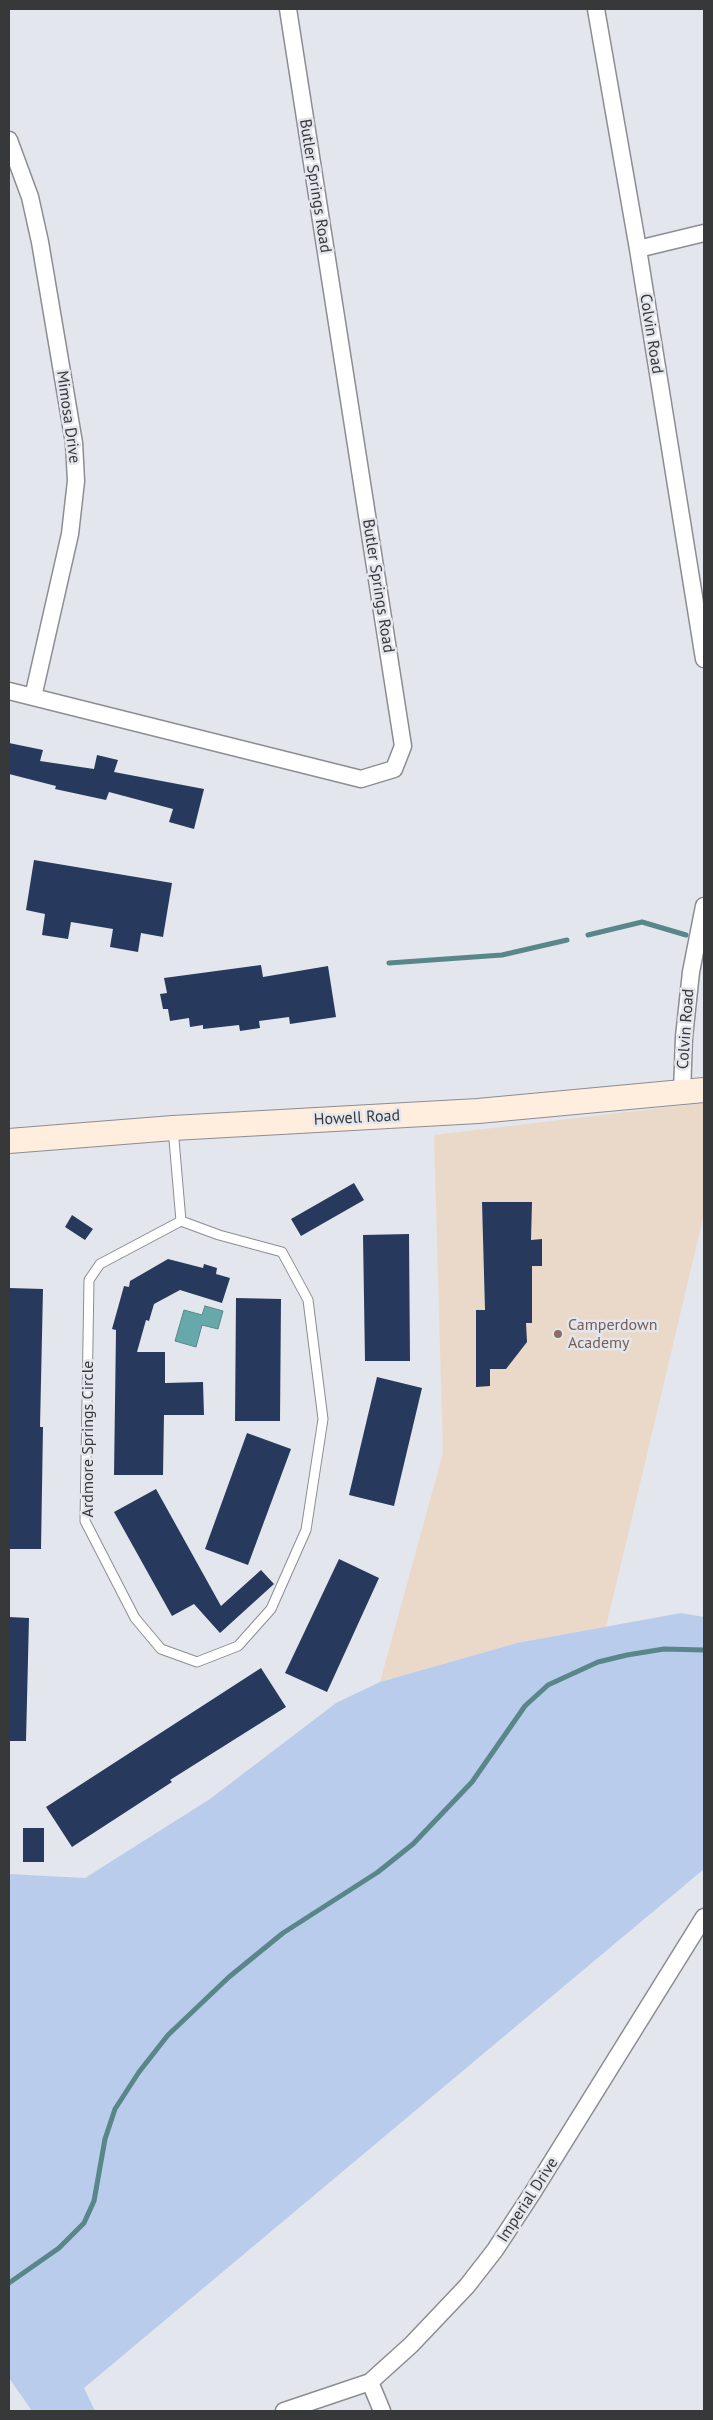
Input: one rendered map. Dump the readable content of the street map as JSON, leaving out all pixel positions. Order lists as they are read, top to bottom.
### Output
{
  "streets": {
    "main road": ["Howell Road"],
    "street": [
      "Butler Springs Road",
      "Colvin Road",
      "Mimosa Drive",
      "Imperial Drive"
    ],
    "lane": ["Ardmore Springs Circle"]
  },
  "crossings": [
    ["Butler Springs Road", "Mimosa Drive"],
    ["Colvin Road", "Howell Road"]
  ],
  "places": ["Camperdown Academy"]
}
